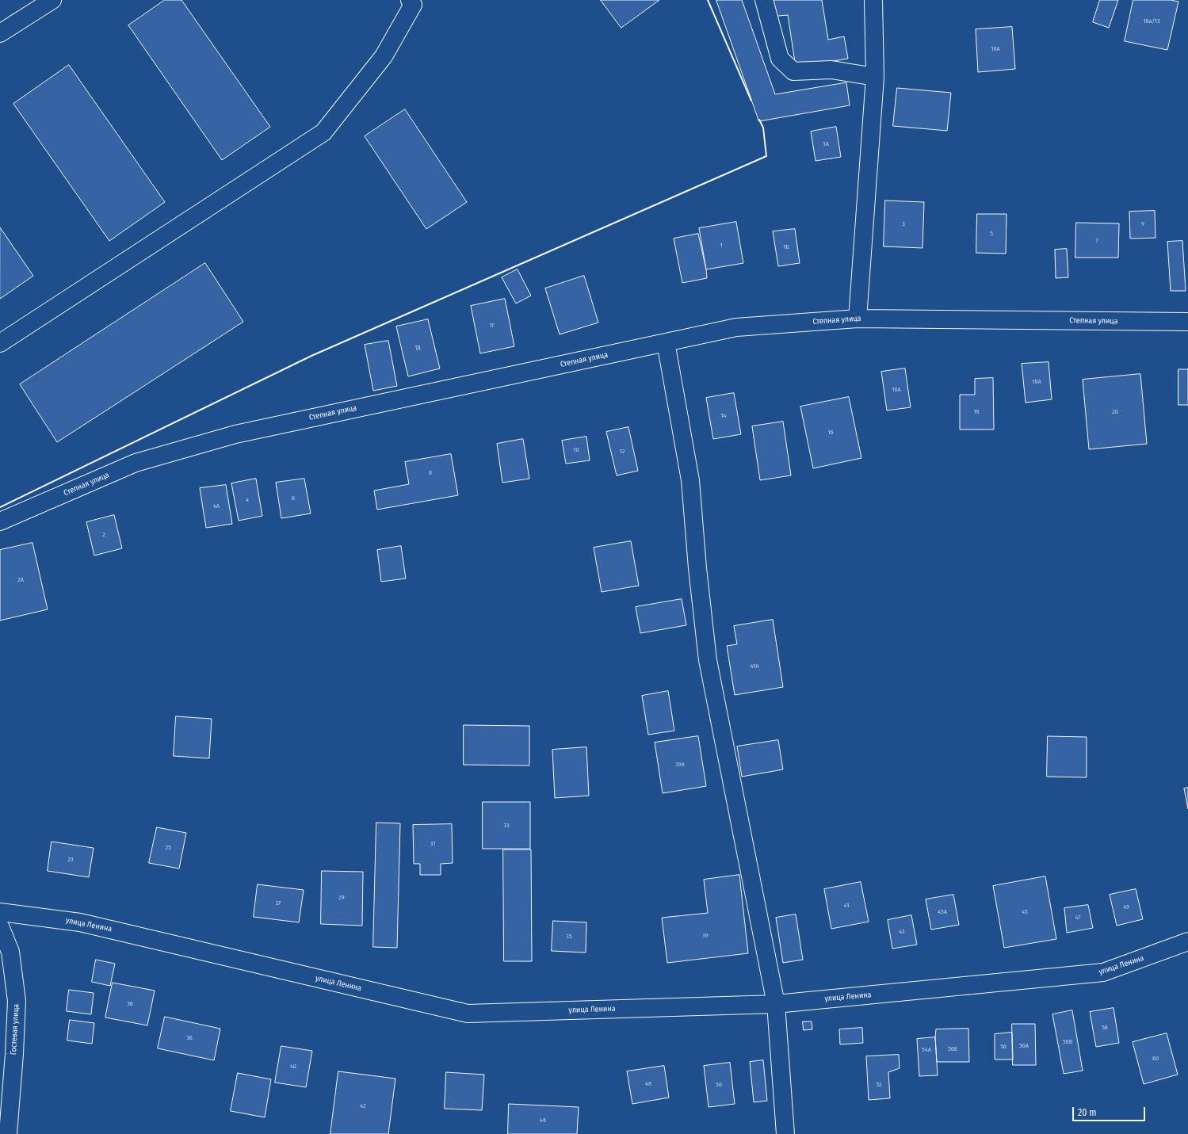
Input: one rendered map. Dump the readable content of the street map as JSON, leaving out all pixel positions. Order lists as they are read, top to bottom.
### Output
{
  "streets": {
    "street": ["Степная улица", "улица Ленина", "Гостевая улица"]
  },
  "house_numbers": [
    "18а/13",
    "18А",
    "1А",
    "3",
    "9",
    "5",
    "7",
    "1",
    "1Б",
    "1Г",
    "1Д",
    "18А",
    "16А",
    "18",
    "20",
    "14",
    "16",
    "10",
    "12",
    "8",
    "6",
    "4",
    "4А",
    "2",
    "2А",
    "41А",
    "39А",
    "33",
    "31",
    "25",
    "23",
    "29",
    "27",
    "41",
    "49",
    "45А",
    "45",
    "47",
    "43",
    "39",
    "35",
    "36",
    "58",
    "38",
    "56В",
    "56А",
    "56",
    "56Б",
    "54А",
    "60",
    "40",
    "48",
    "50",
    "52",
    "42",
    "46"
  ],
  "scale_bar": "20 m"
}
